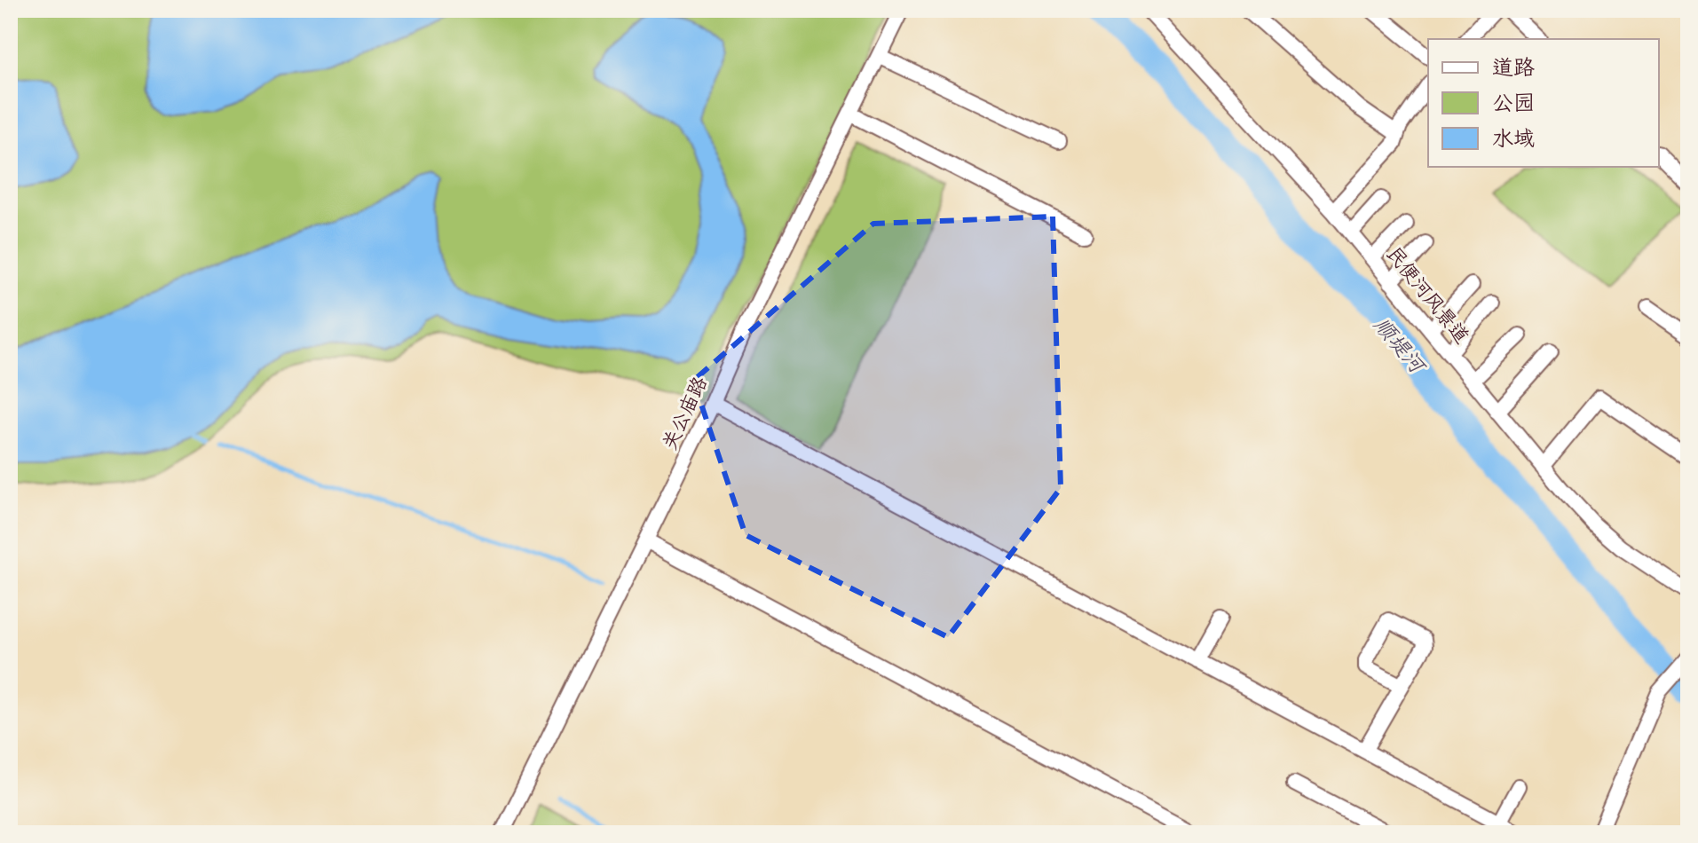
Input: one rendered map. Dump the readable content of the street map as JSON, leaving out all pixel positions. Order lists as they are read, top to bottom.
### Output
{
  "streets": {
    "street": ["民便河风景道", "关公庙路"]
  },
  "water": ["顺堤河"],
  "legend": ["道路", "公园", "水域"]
}
